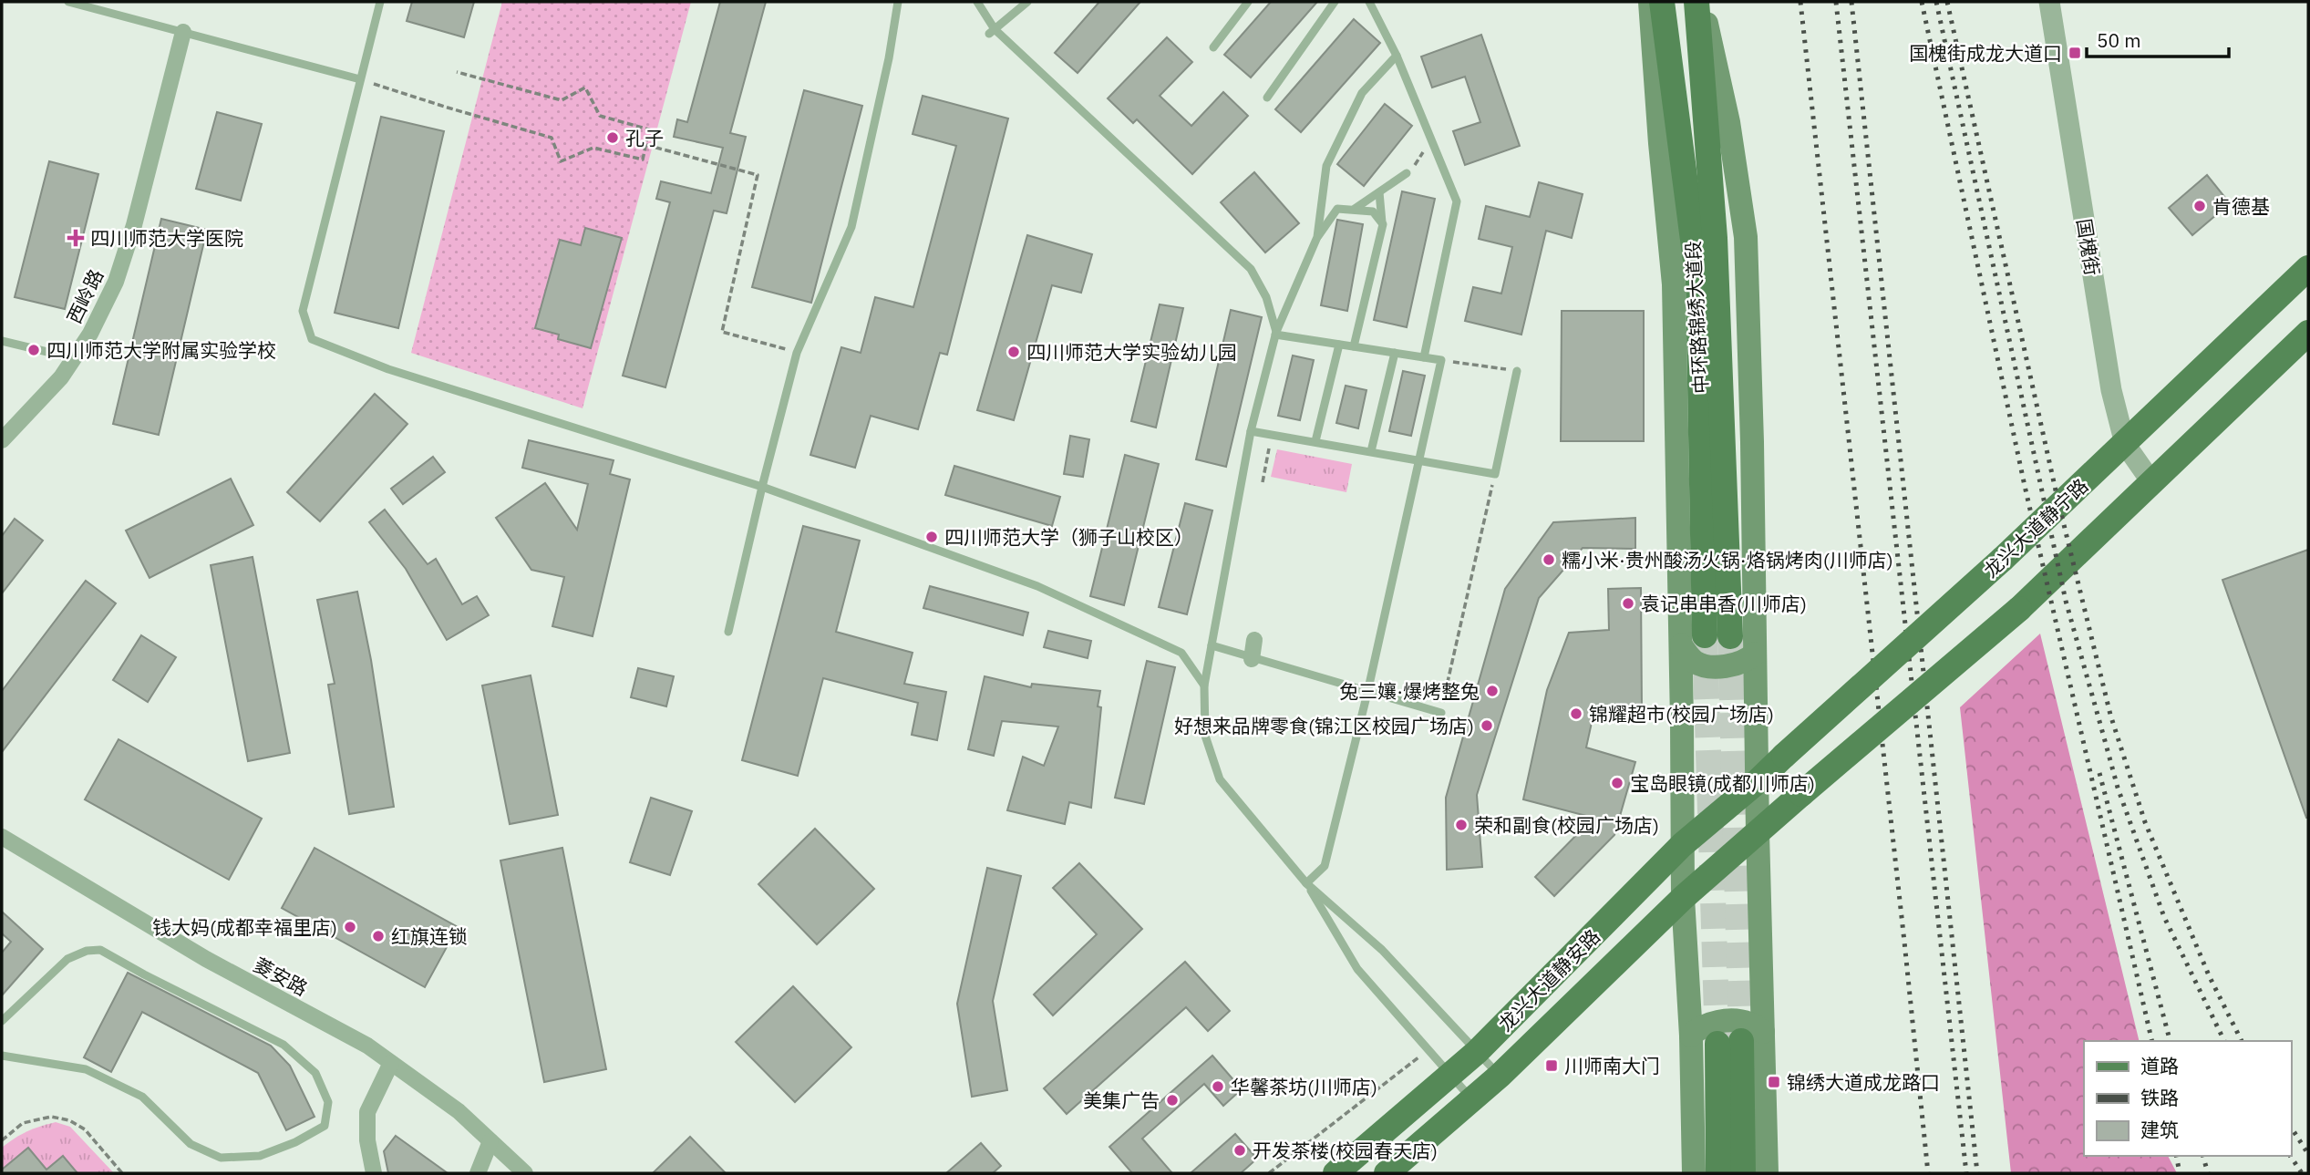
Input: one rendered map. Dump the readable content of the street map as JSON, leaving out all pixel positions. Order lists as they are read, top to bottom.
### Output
{
  "streets": {
    "main road": ["中环路锦绣大道段", "龙兴大道静宁路", "龙兴大道静安路"],
    "street": ["国槐街", "西岭路", "菱安路"]
  },
  "crossings": [
    ["国槐街", "龙兴大道静宁路"],
    ["龙兴大道静宁路", "龙兴大道静安路"]
  ],
  "places": {
    "transit": ["国槐街成龙大道口", "川师南大门", "锦绣大道成龙路口"],
    "other": [
      "孔子",
      "肯德基",
      "四川师范大学附属实验学校",
      "四川师范大学实验幼儿园",
      "四川师范大学（狮子山校区）",
      "糯小米·贵州酸汤火锅·烙锅烤肉(川师店)",
      "袁记串串香(川师店)",
      "兔三孃·爆烤整兔",
      "锦耀超市(校园广场店)",
      "好想来品牌零食(锦江区校园广场店)",
      "宝岛眼镜(成都川师店)",
      "荣和副食(校园广场店)",
      "钱大妈(成都幸福里店)",
      "红旗连锁",
      "华馨茶坊(川师店)",
      "美集广告",
      "开发茶楼(校园春天店)"
    ],
    "health": ["四川师范大学医院"]
  },
  "legend": ["道路", "铁路", "建筑"],
  "scale_bar": "50 m"
}
